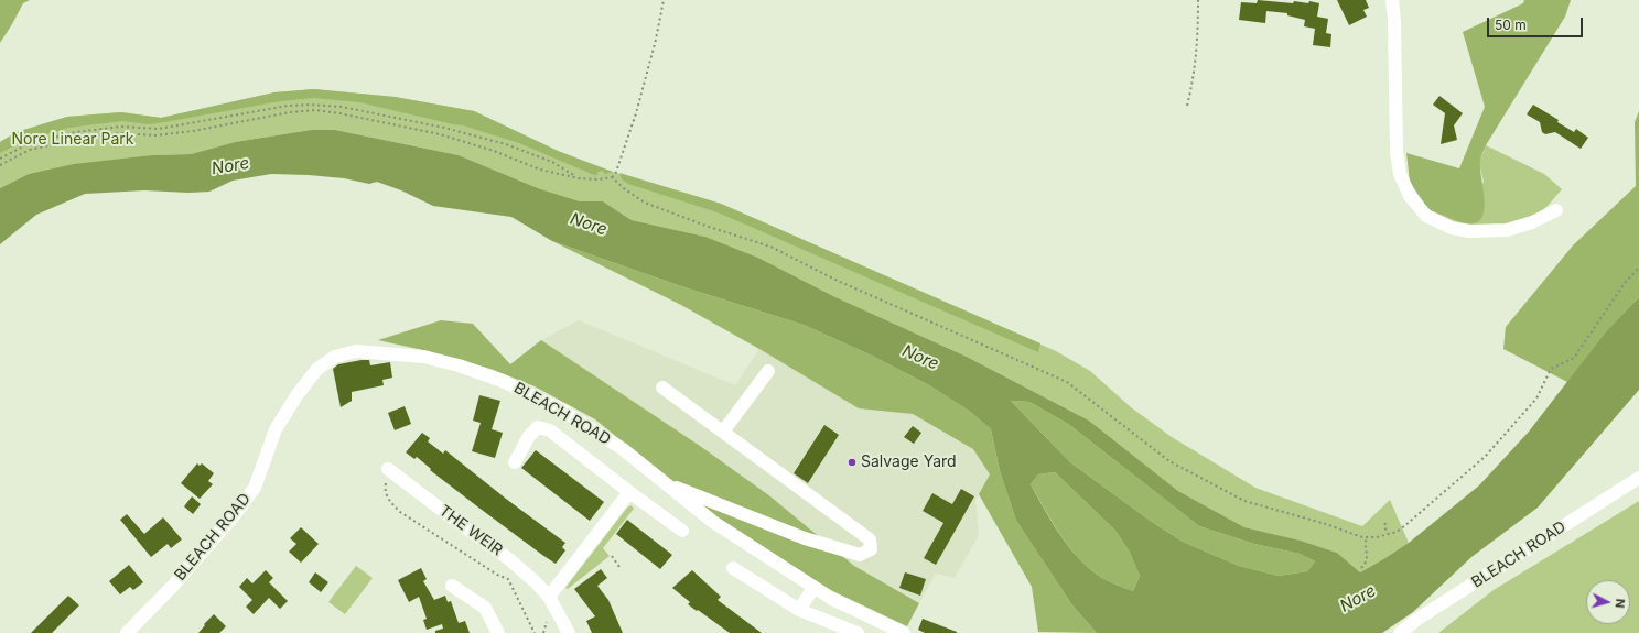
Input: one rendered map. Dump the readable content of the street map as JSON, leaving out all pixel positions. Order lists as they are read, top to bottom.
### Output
{
  "streets": {
    "street": ["BLEACH ROAD", "THE WEIR"]
  },
  "water": ["Nore"],
  "parks": ["Nore Linear Park"],
  "places": ["Salvage Yard"],
  "scale_bar": "50 m",
  "north": "right"
}
